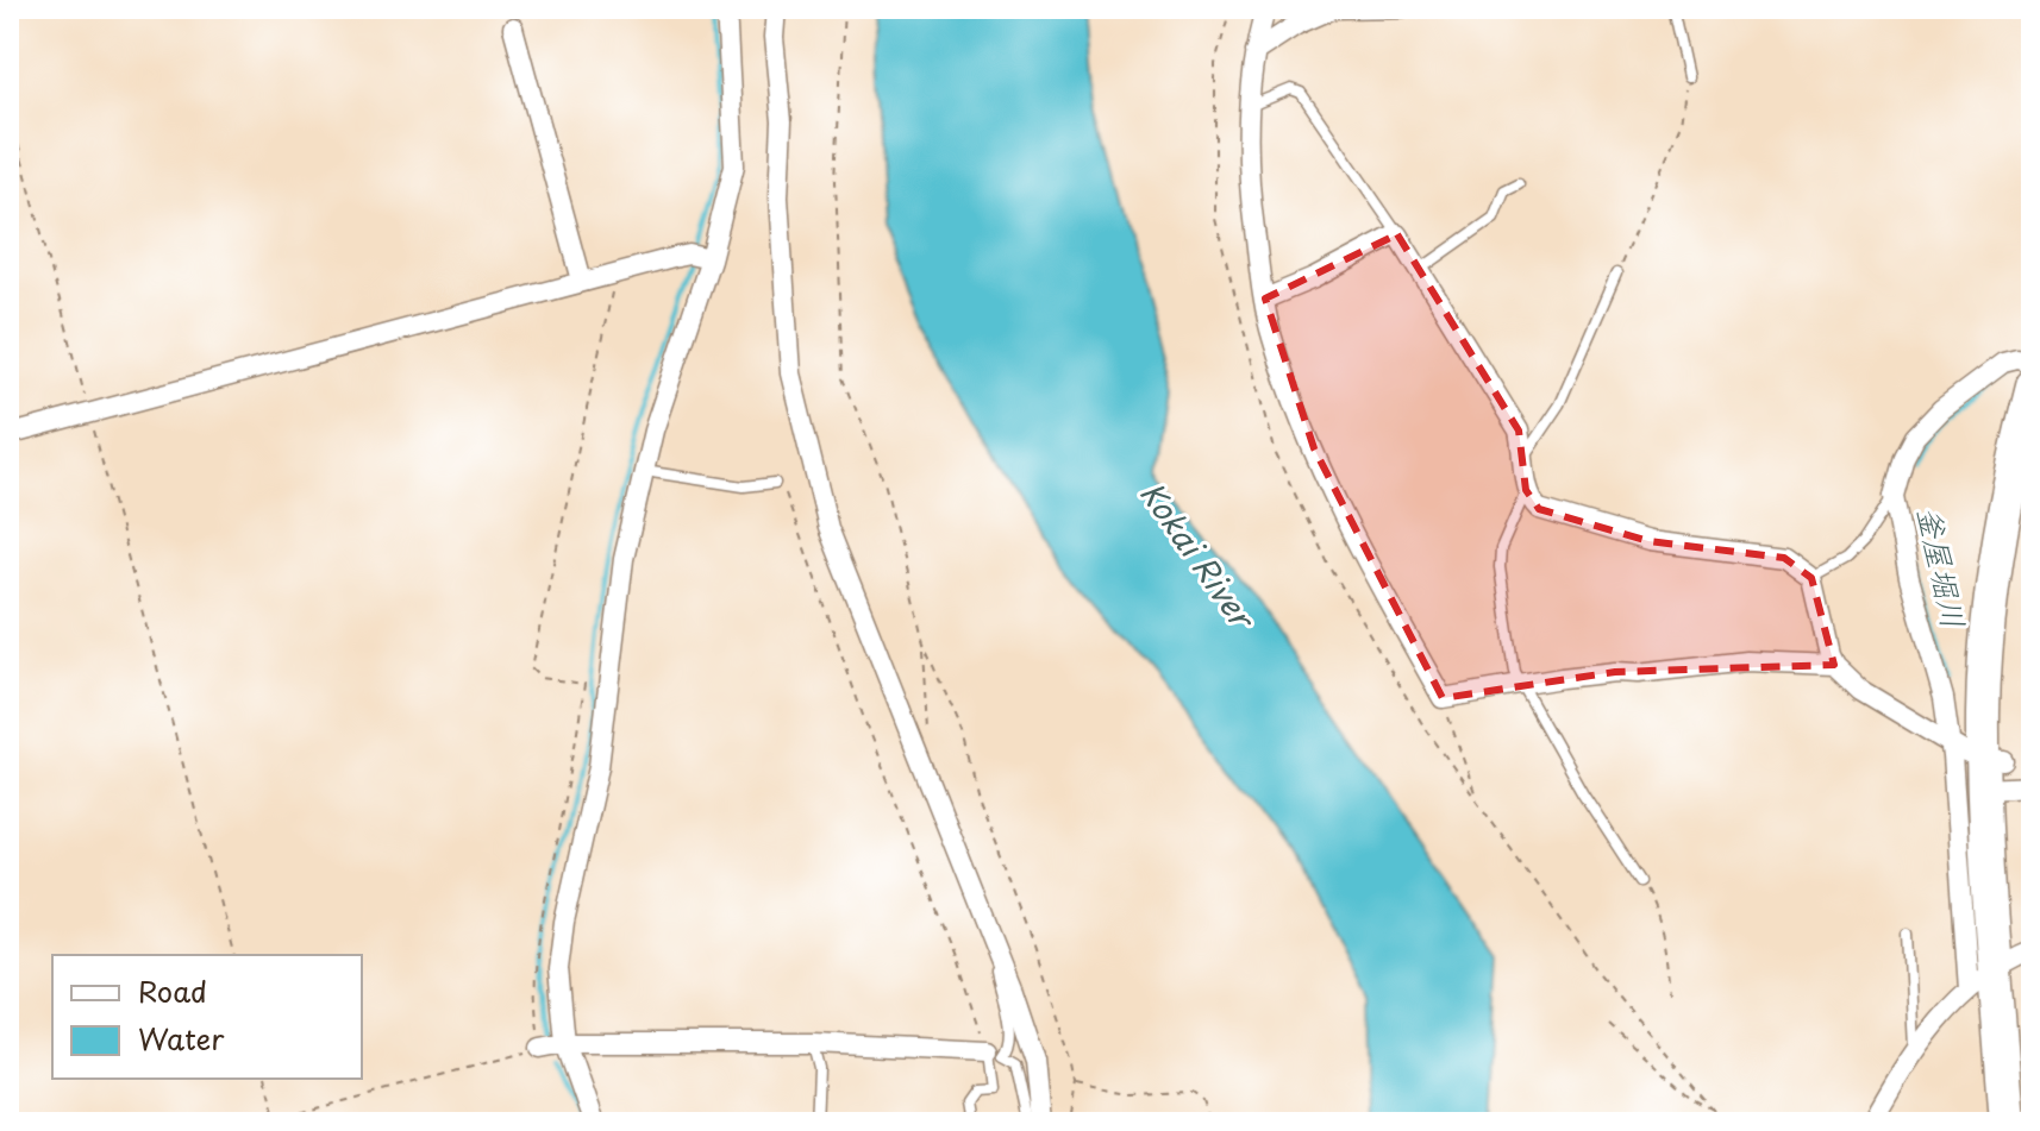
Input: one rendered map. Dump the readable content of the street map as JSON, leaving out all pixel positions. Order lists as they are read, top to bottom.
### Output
{
  "water": ["Kokai River", "釜屋堀川"],
  "legend": ["Road", "Water"]
}
